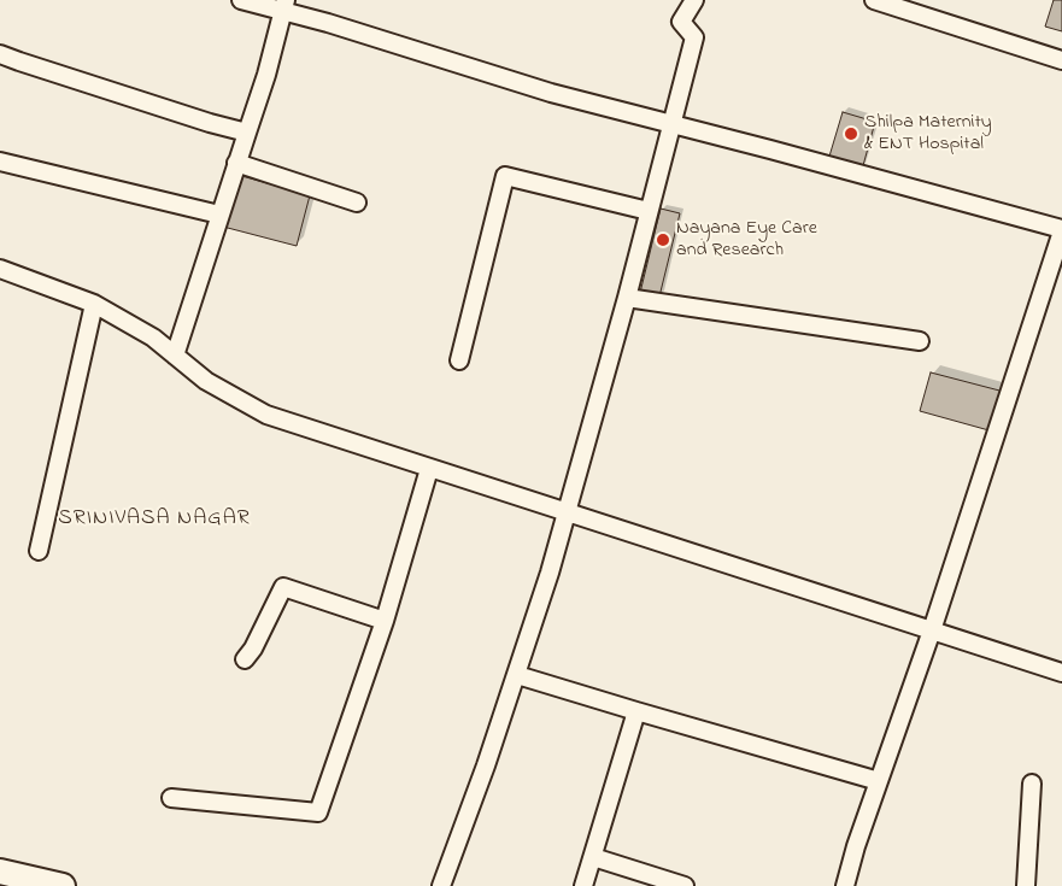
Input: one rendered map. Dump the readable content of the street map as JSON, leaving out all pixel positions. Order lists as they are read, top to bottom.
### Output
{
  "districts": ["SRINIVASA NAGAR"],
  "places": ["Shilpa Maternity & ENT Hospital", "Nayana Eye Care and Research"]
}
